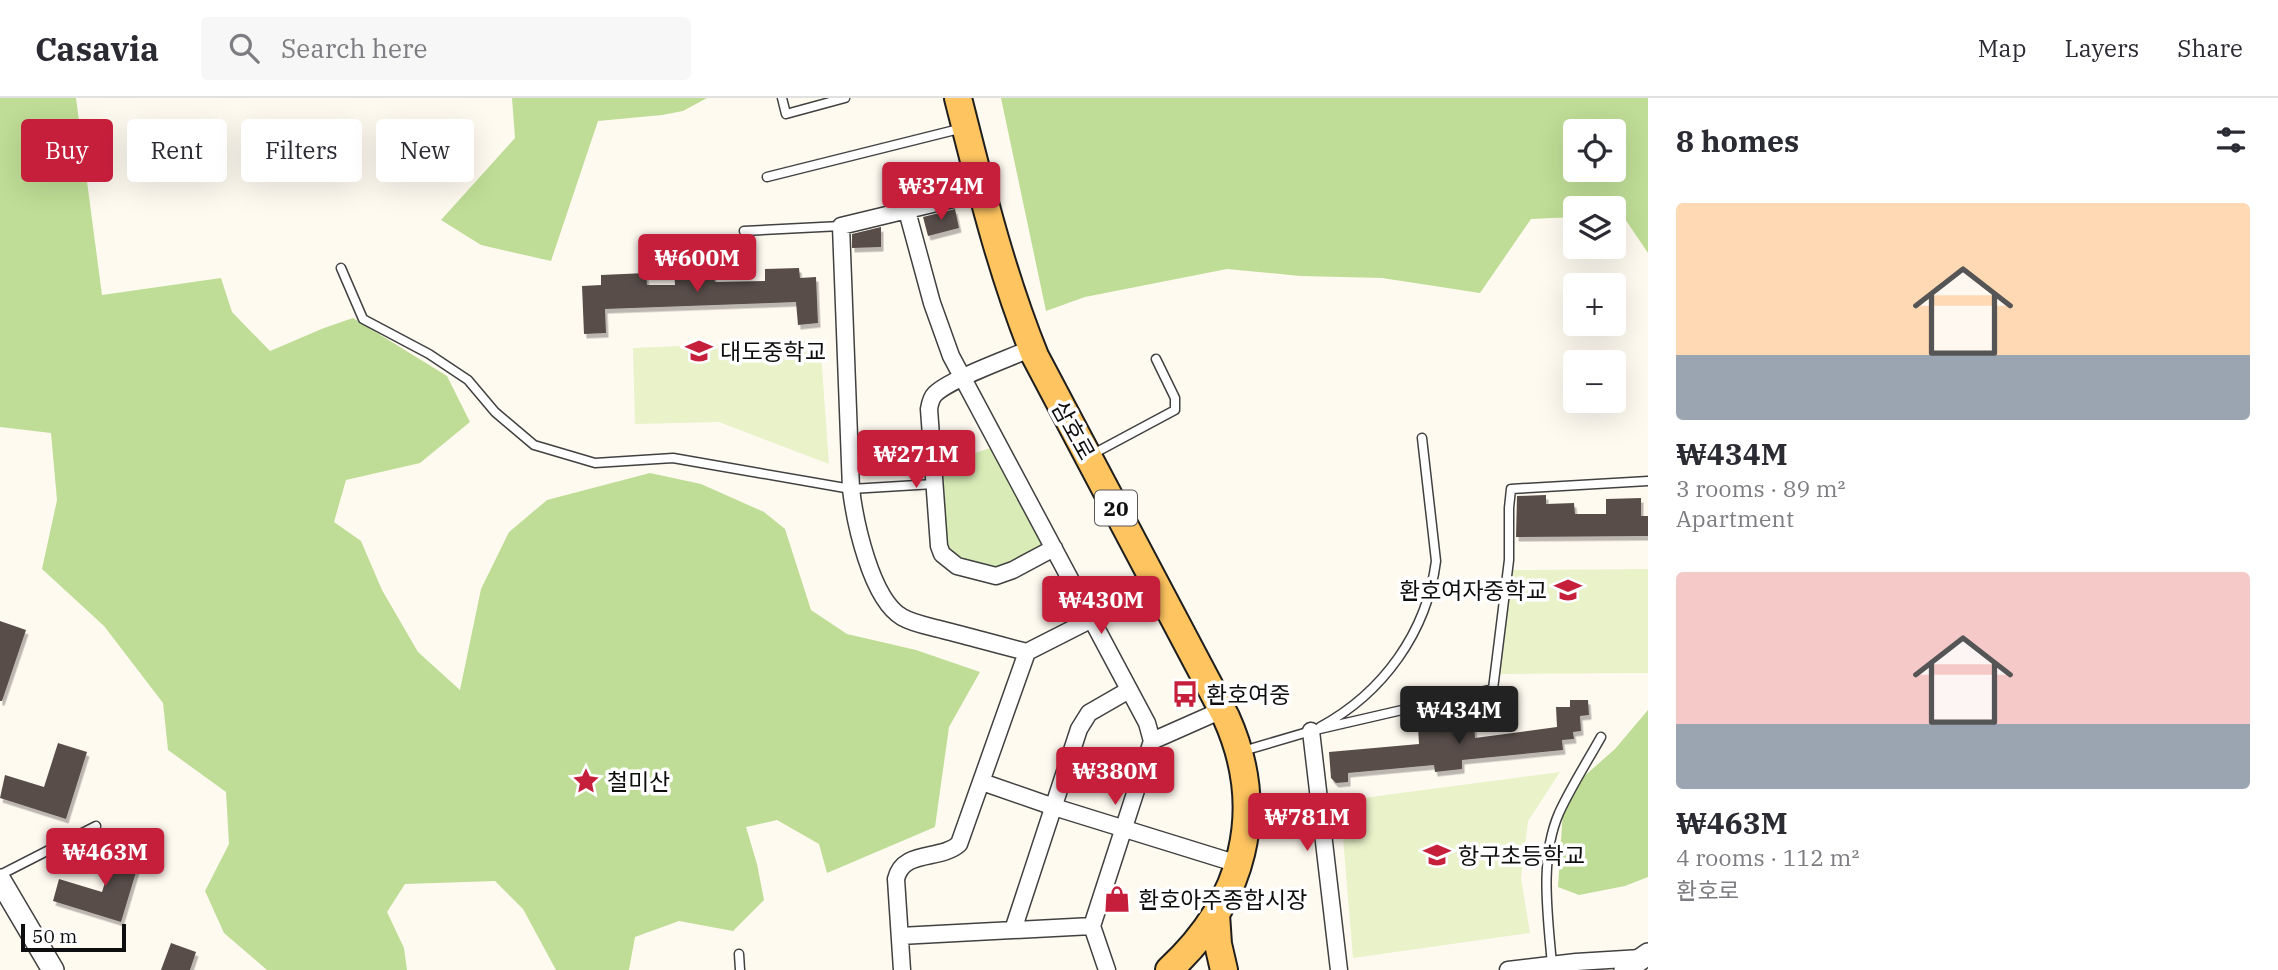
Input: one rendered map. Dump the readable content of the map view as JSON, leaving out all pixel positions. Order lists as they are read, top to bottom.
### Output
{
  "streets": {
    "main road": ["삼호로", "20"]
  },
  "places": {
    "school or university": ["대도중학교", "환호여자중학교", "항구초등학교"],
    "bus stop": ["환호여중"],
    "place": ["철미산"],
    "shop": ["환호아주종합시장"]
  },
  "scale_bar": "50 m",
  "page": {
    "header": "Casavia",
    "search": "Search here",
    "nav": ["Map", "Layers", "Share"],
    "heading": "8 homes",
    "map_buttons": ["+", "−"],
    "chip": [
      "Buy",
      "Rent",
      "Filters",
      "New"
    ],
    "price": [
      "₩374M",
      "₩600M",
      "₩271M",
      "₩430M",
      "₩434M",
      "₩380M",
      "₩781M",
      "₩463M"
    ],
    "list": [
      {
        "name": "₩434M",
        "note": "3 rooms · 89 m² · Apartment"
      },
      {
        "name": "₩463M",
        "note": "4 rooms · 112 m² · 환호로"
      }
    ],
    "scale": "50 m"
  }
}
